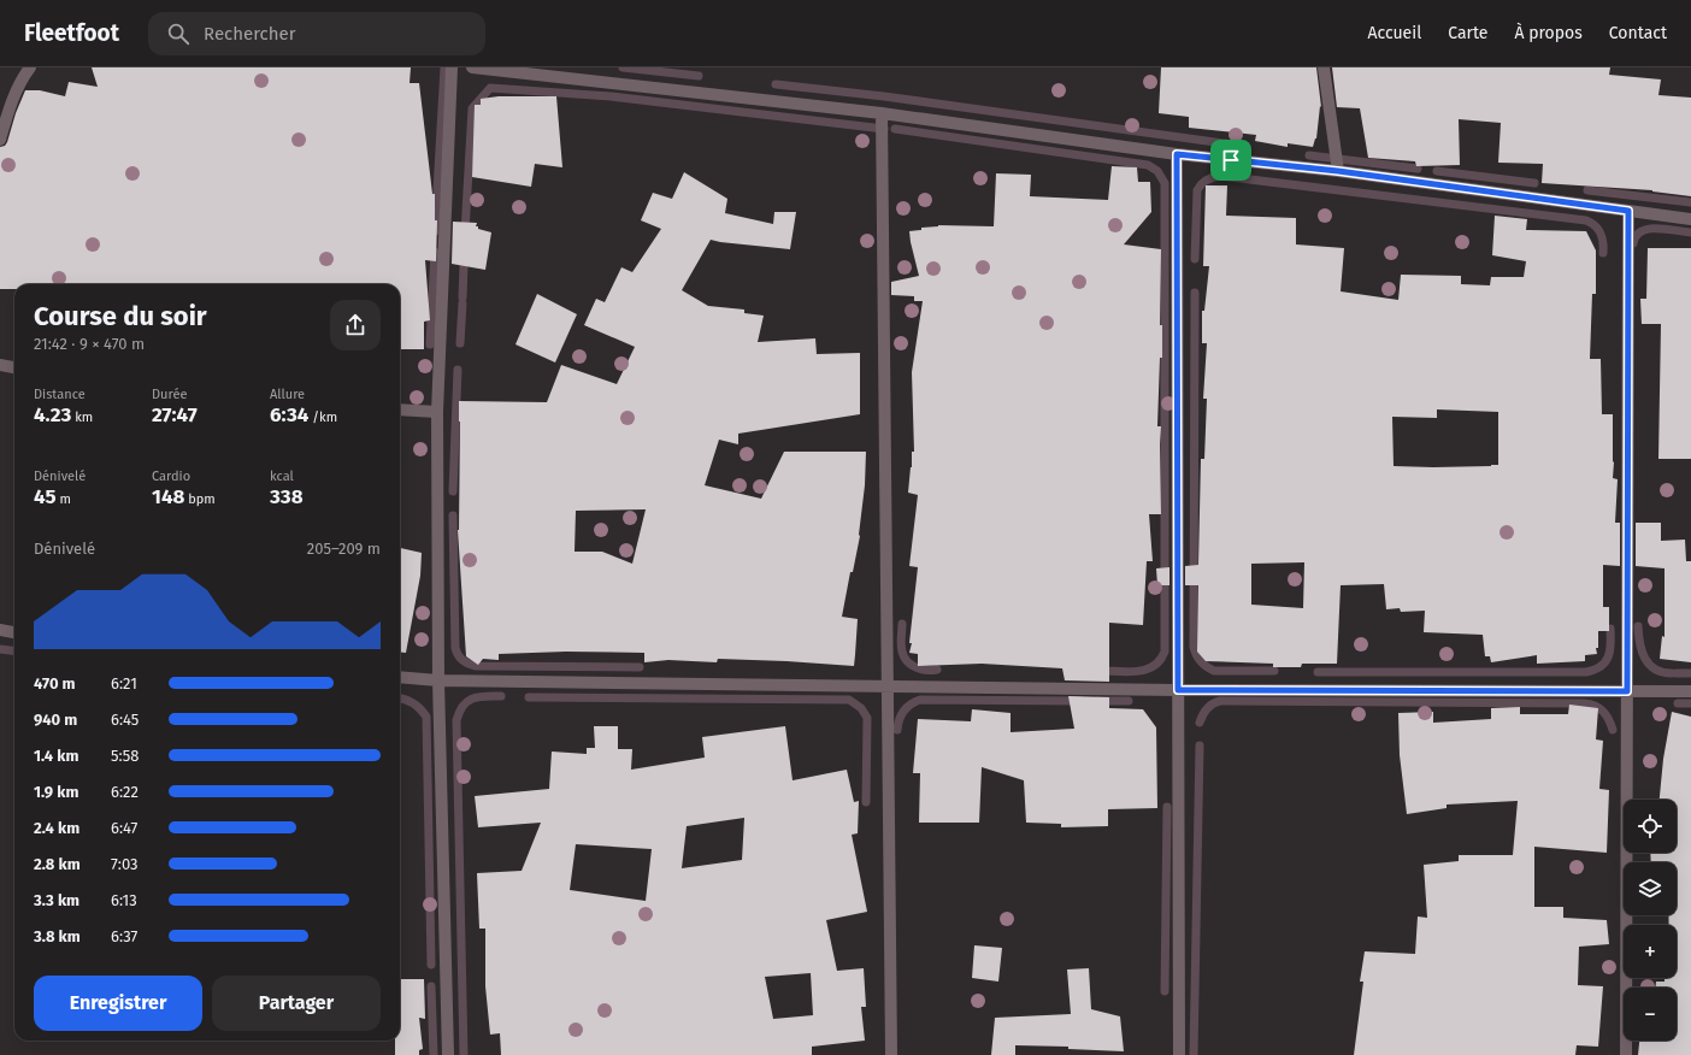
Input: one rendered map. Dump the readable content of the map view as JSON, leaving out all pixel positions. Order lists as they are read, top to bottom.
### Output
{
  "page": {
    "header": "Fleetfoot",
    "search": "Rechercher",
    "nav": [
      "Accueil",
      "Carte",
      "À propos",
      "Contact"
    ],
    "heading": ["Course du soir", "21:42 · 9 × 470 m"],
    "stats": [
      ["Distance", "4.23 km"],
      ["Durée", "27:47"],
      ["Allure", "6:34 /km"],
      ["Dénivelé", "45 m"],
      ["Cardio", "148 bpm"],
      ["kcal", "338"]
    ],
    "chart": ["Dénivelé", "205–209 m"],
    "list": [
      {
        "name": "470 m",
        "note": "6:21"
      },
      {
        "name": "940 m",
        "note": "6:45"
      },
      {
        "name": "1.4 km",
        "note": "5:58"
      },
      {
        "name": "1.9 km",
        "note": "6:22"
      },
      {
        "name": "2.4 km",
        "note": "6:47"
      },
      {
        "name": "2.8 km",
        "note": "7:03"
      },
      {
        "name": "3.3 km",
        "note": "6:13"
      },
      {
        "name": "3.8 km",
        "note": "6:37"
      }
    ],
    "map_buttons": ["+", "−"],
    "buttons": ["Enregistrer", "Partager"]
  }
}
